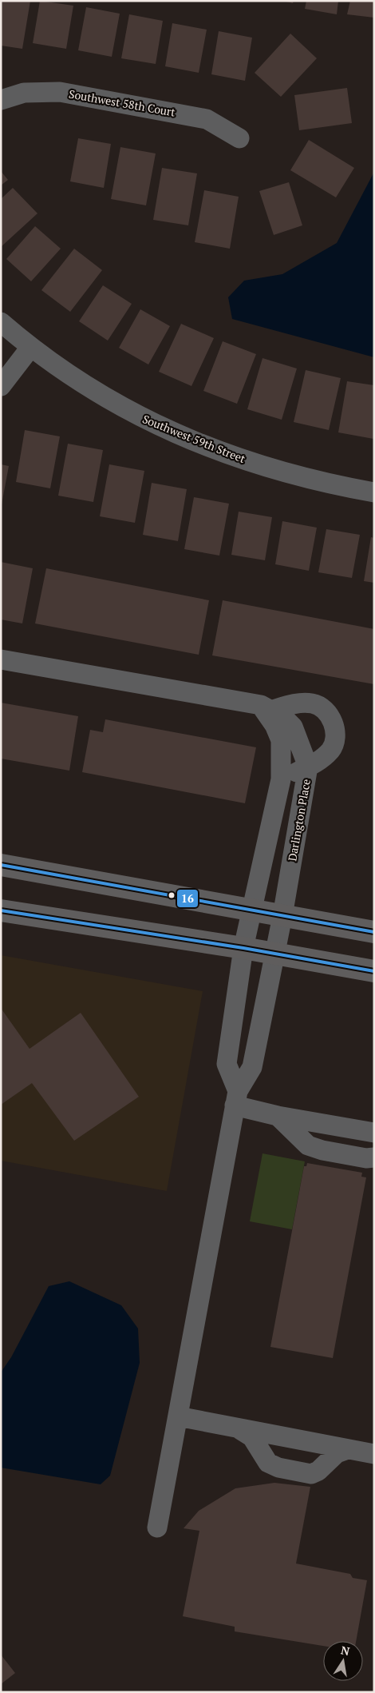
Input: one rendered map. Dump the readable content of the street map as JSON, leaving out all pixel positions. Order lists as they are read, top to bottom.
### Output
{
  "streets": {
    "street": ["Southwest 58th Court", "Southwest 59th Street", "Darlington Place"]
  },
  "lines": ["transit line 16"],
  "north": "top"
}
